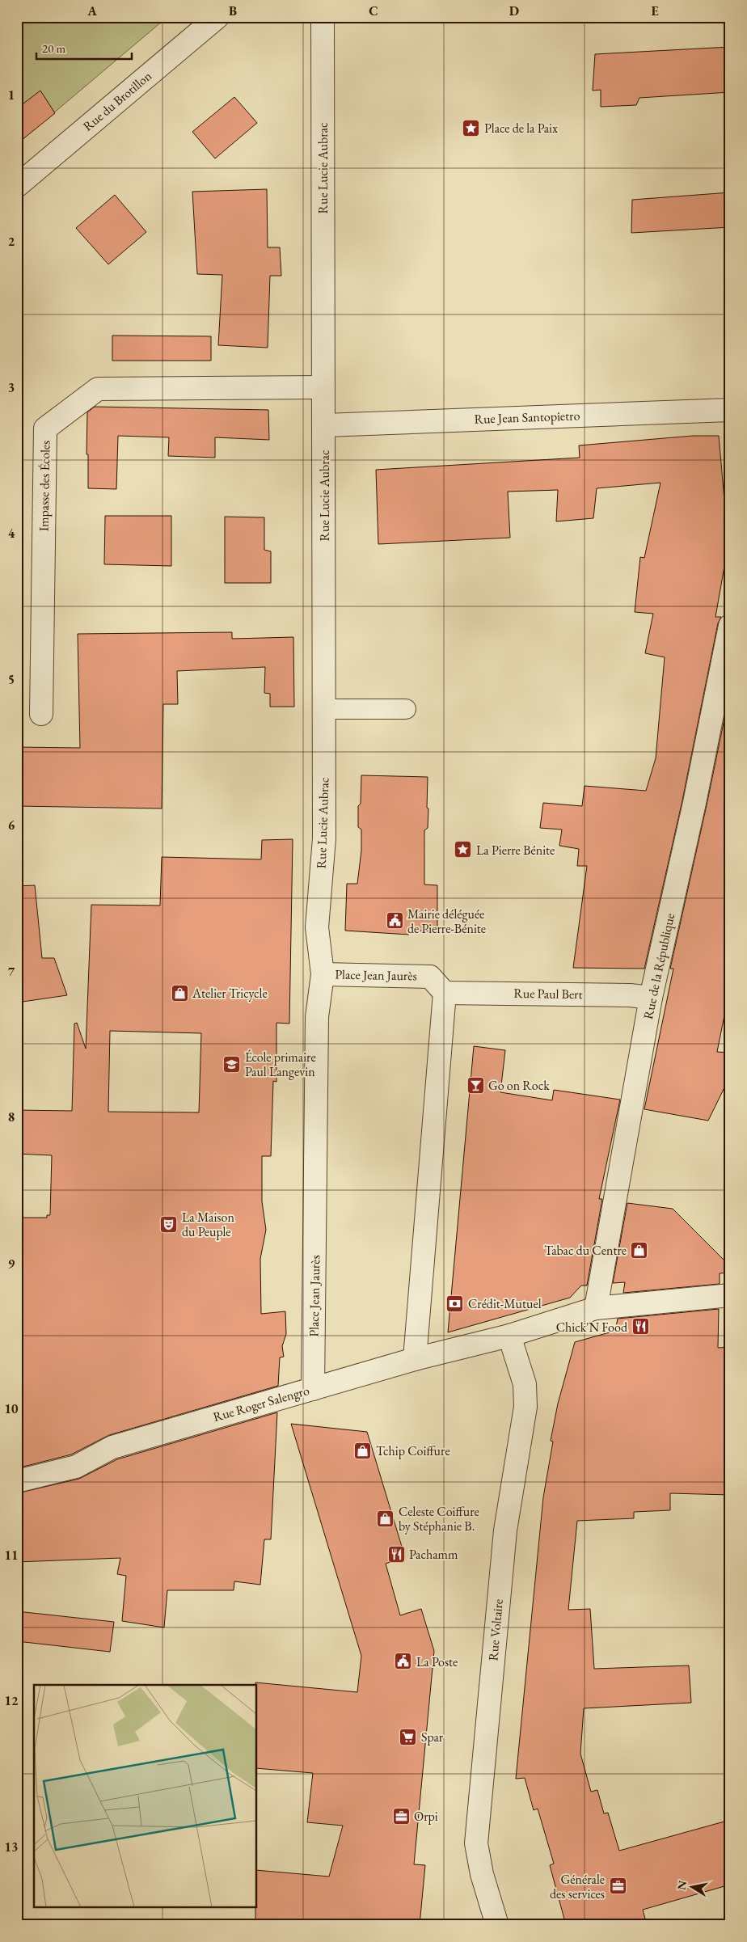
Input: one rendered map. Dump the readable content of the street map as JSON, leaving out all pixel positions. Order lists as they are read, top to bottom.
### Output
{
  "streets": {
    "street": [
      "Rue du Brotillon",
      "Rue Lucie Aubrac",
      "Rue Jean Santopietro",
      "Impasse des Écoles",
      "Rue de la République",
      "Place Jean Jaurès",
      "Rue Paul Bert",
      "Rue Roger Salengro",
      "Rue Voltaire"
    ]
  },
  "crossings": [
    ["Rue Lucie Aubrac", "Rue Jean Santopietro"],
    ["Rue Lucie Aubrac", "Impasse des Écoles"],
    ["Rue Lucie Aubrac", "Place Jean Jaurès"],
    ["Rue de la République", "Rue Paul Bert"],
    ["Rue de la République", "Rue Roger Salengro"],
    ["Place Jean Jaurès", "Rue Paul Bert"],
    ["Place Jean Jaurès", "Rue Roger Salengro"],
    ["Rue Roger Salengro", "Rue Voltaire"]
  ],
  "places": {
    "place": ["Place de la Paix", "La Pierre Bénite"],
    "public building": ["Mairie déléguée de Pierre-Bénite", "La Poste"],
    "shop": [
      "Atelier Tricycle",
      "Tabac du Centre",
      "Tchip Coiffure",
      "Celeste Coiffure by Stéphanie B."
    ],
    "school or university": ["École primaire Paul Langevin"],
    "bar": ["Go on Rock"],
    "theatre": ["La Maison du Peuple"],
    "bank": ["Crédit-Mutuel"],
    "restaurant": ["Chick'N Food", "Pachamm"],
    "supermarket": ["Spar"],
    "office": ["Orpi", "Générale des services"]
  },
  "scale_bar": "20 m",
  "north": "left",
  "grid": {
    "columns": [
      "A",
      "B",
      "C",
      "D",
      "E"
    ],
    "rows": [
      "1",
      "2",
      "3",
      "4",
      "5",
      "6",
      "7",
      "8",
      "9",
      "10",
      "11",
      "12",
      "13"
    ]
  }
}
